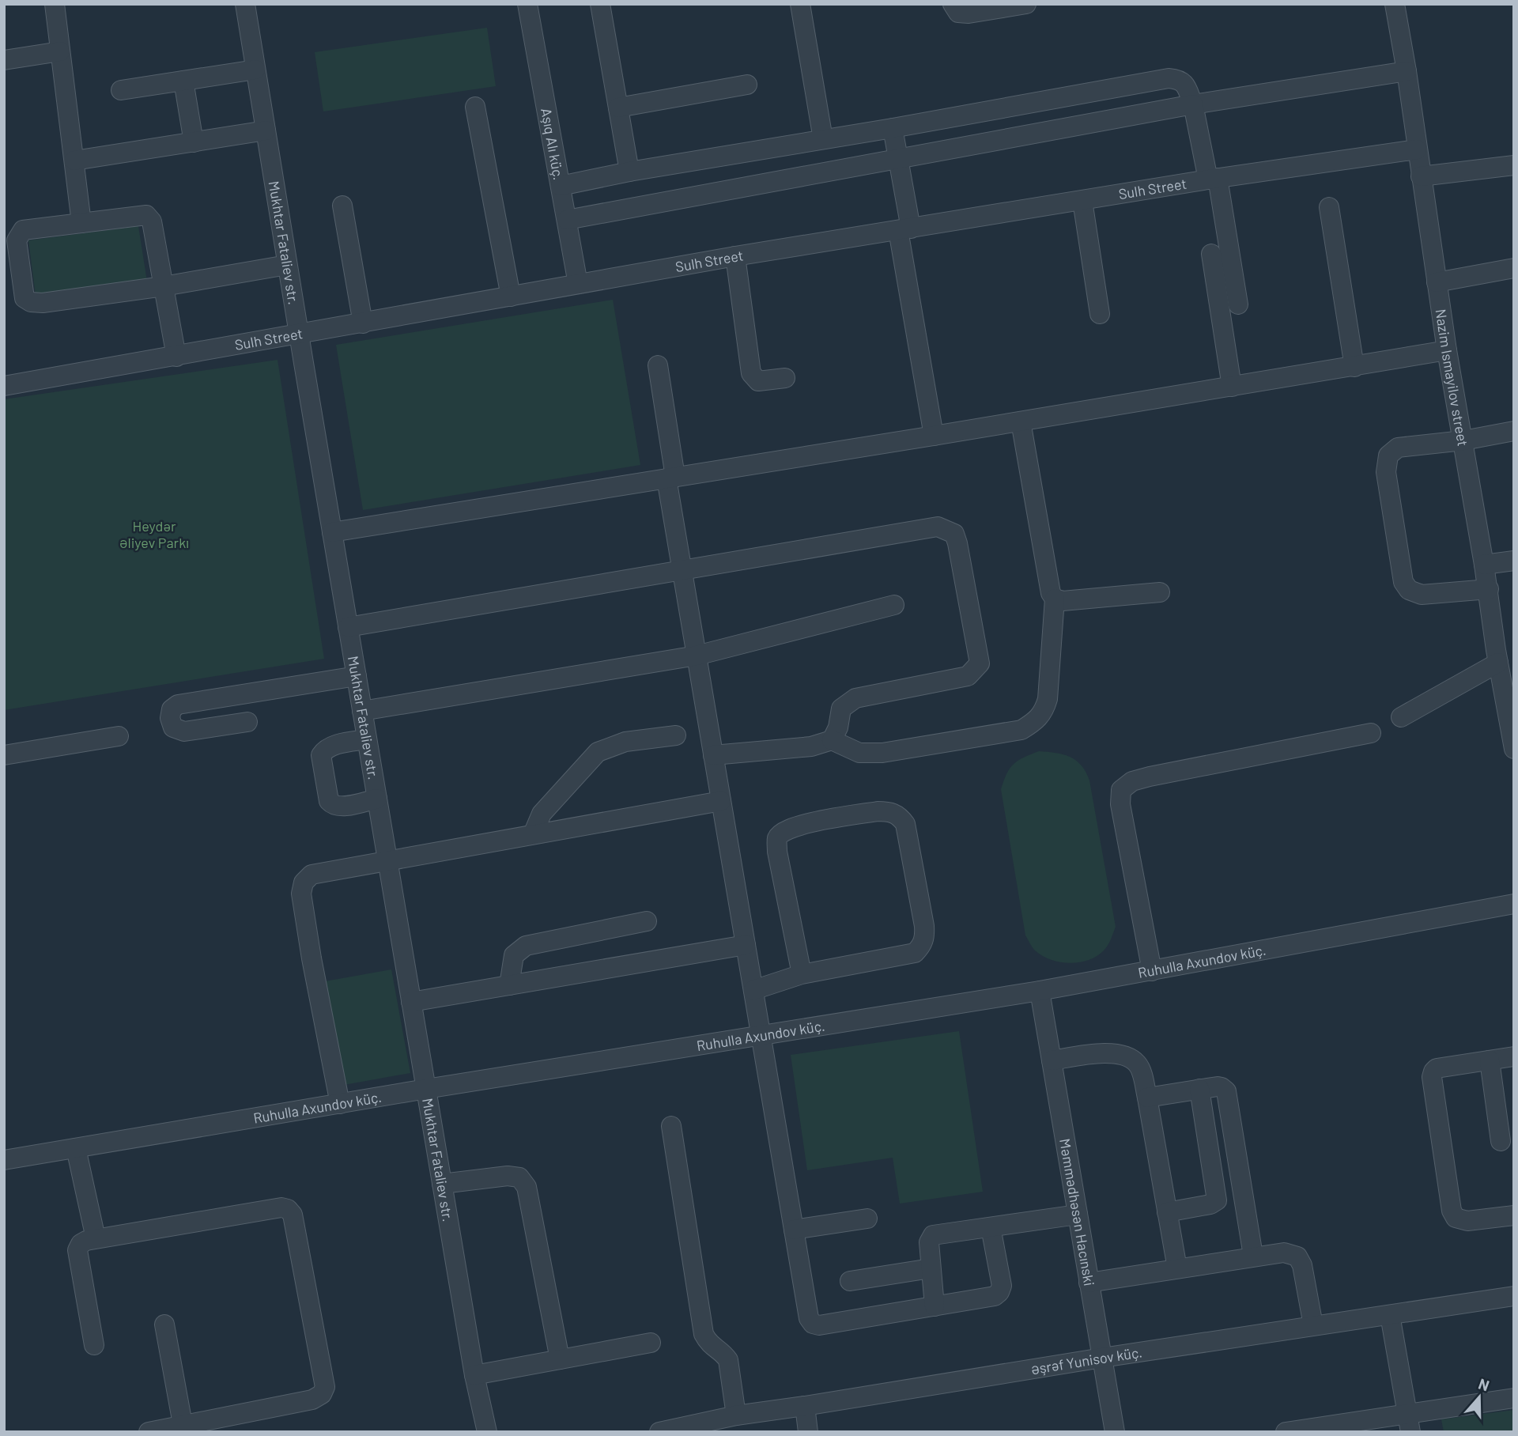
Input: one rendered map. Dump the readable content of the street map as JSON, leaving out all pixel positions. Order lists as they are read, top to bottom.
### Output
{
  "streets": {
    "street": [
      "Aşıq Alı küç.",
      "Sulh Street",
      "Mukhtar Fataliev str.",
      "Nazim Ismayilov street",
      "Ruhulla Axundov küç.",
      "Məmmədhəsən Hacınski",
      "Əşrəf Yunisov küç."
    ]
  },
  "crossings": [
    ["Aşıq Alı küç.", "Sulh Street"],
    ["Sulh Street", "Mukhtar Fataliev str."],
    ["Sulh Street", "Nazim Ismayilov street"],
    ["Mukhtar Fataliev str.", "Ruhulla Axundov küç."],
    ["Ruhulla Axundov küç.", "Məmmədhəsən Hacınski"],
    ["Məmmədhəsən Hacınski", "Əşrəf Yunisov küç."]
  ],
  "parks": ["Heydər Əliyev Parkı"],
  "north": "top"
}
